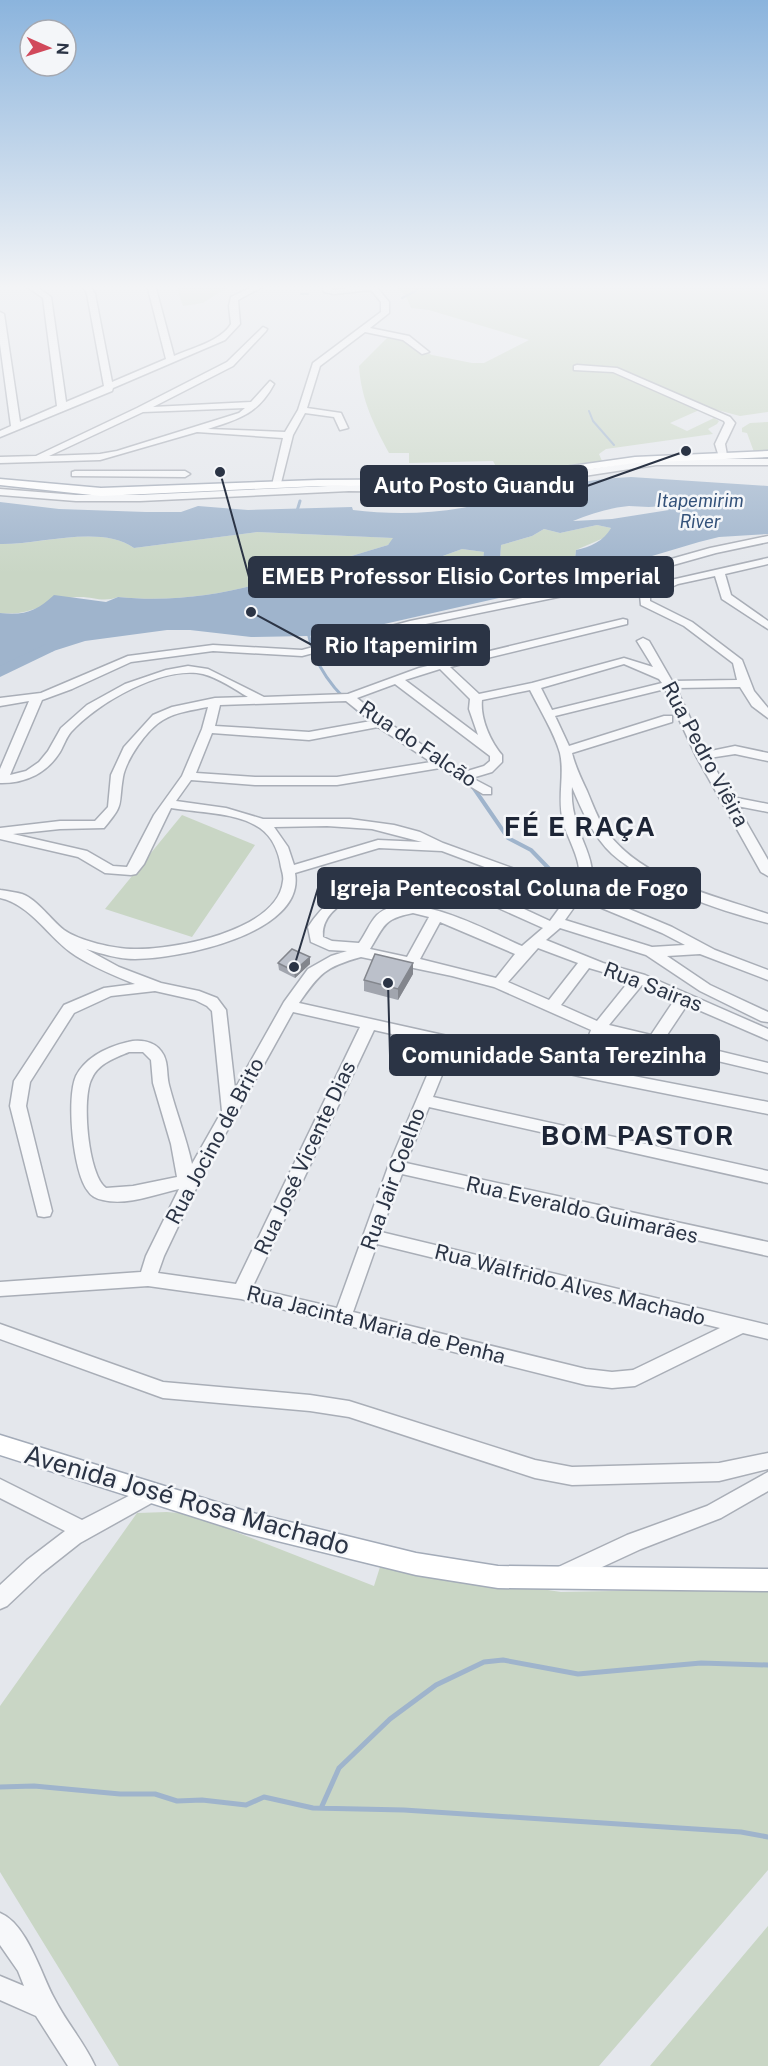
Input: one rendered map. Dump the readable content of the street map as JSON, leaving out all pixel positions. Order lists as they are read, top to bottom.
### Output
{
  "streets": {
    "main road": ["Avenida José Rosa Machado"],
    "street": [
      "Rua do Falcão",
      "Rua Pedro Viêira",
      "Rua Sairas",
      "Rua Jocino de Brito",
      "Rua José Vicente Dias",
      "Rua Jair Coelho",
      "Rua Everaldo Guimarães",
      "Rua Walfrido Alves Machado",
      "Rua Jacinta Maria de Penha"
    ]
  },
  "crossings": [
    ["Rua Jocino de Brito", "Rua Jacinta Maria de Penha"],
    ["Rua José Vicente Dias", "Rua Jacinta Maria de Penha"],
    ["Rua Jair Coelho", "Rua Everaldo Guimarães"],
    ["Rua Jair Coelho", "Rua Walfrido Alves Machado"],
    ["Rua Jair Coelho", "Rua Jacinta Maria de Penha"],
    ["Rua Walfrido Alves Machado", "Rua Jacinta Maria de Penha"]
  ],
  "districts": ["FÉ E RAÇA", "BOM PASTOR"],
  "water": ["Itapemirim River"],
  "places": [
    "Auto Posto Guandu",
    "EMEB Professor Elisio Cortes Imperial",
    "Rio Itapemirim",
    "Igreja Pentecostal Coluna de Fogo",
    "Comunidade Santa Terezinha"
  ],
  "north": "right"
}
